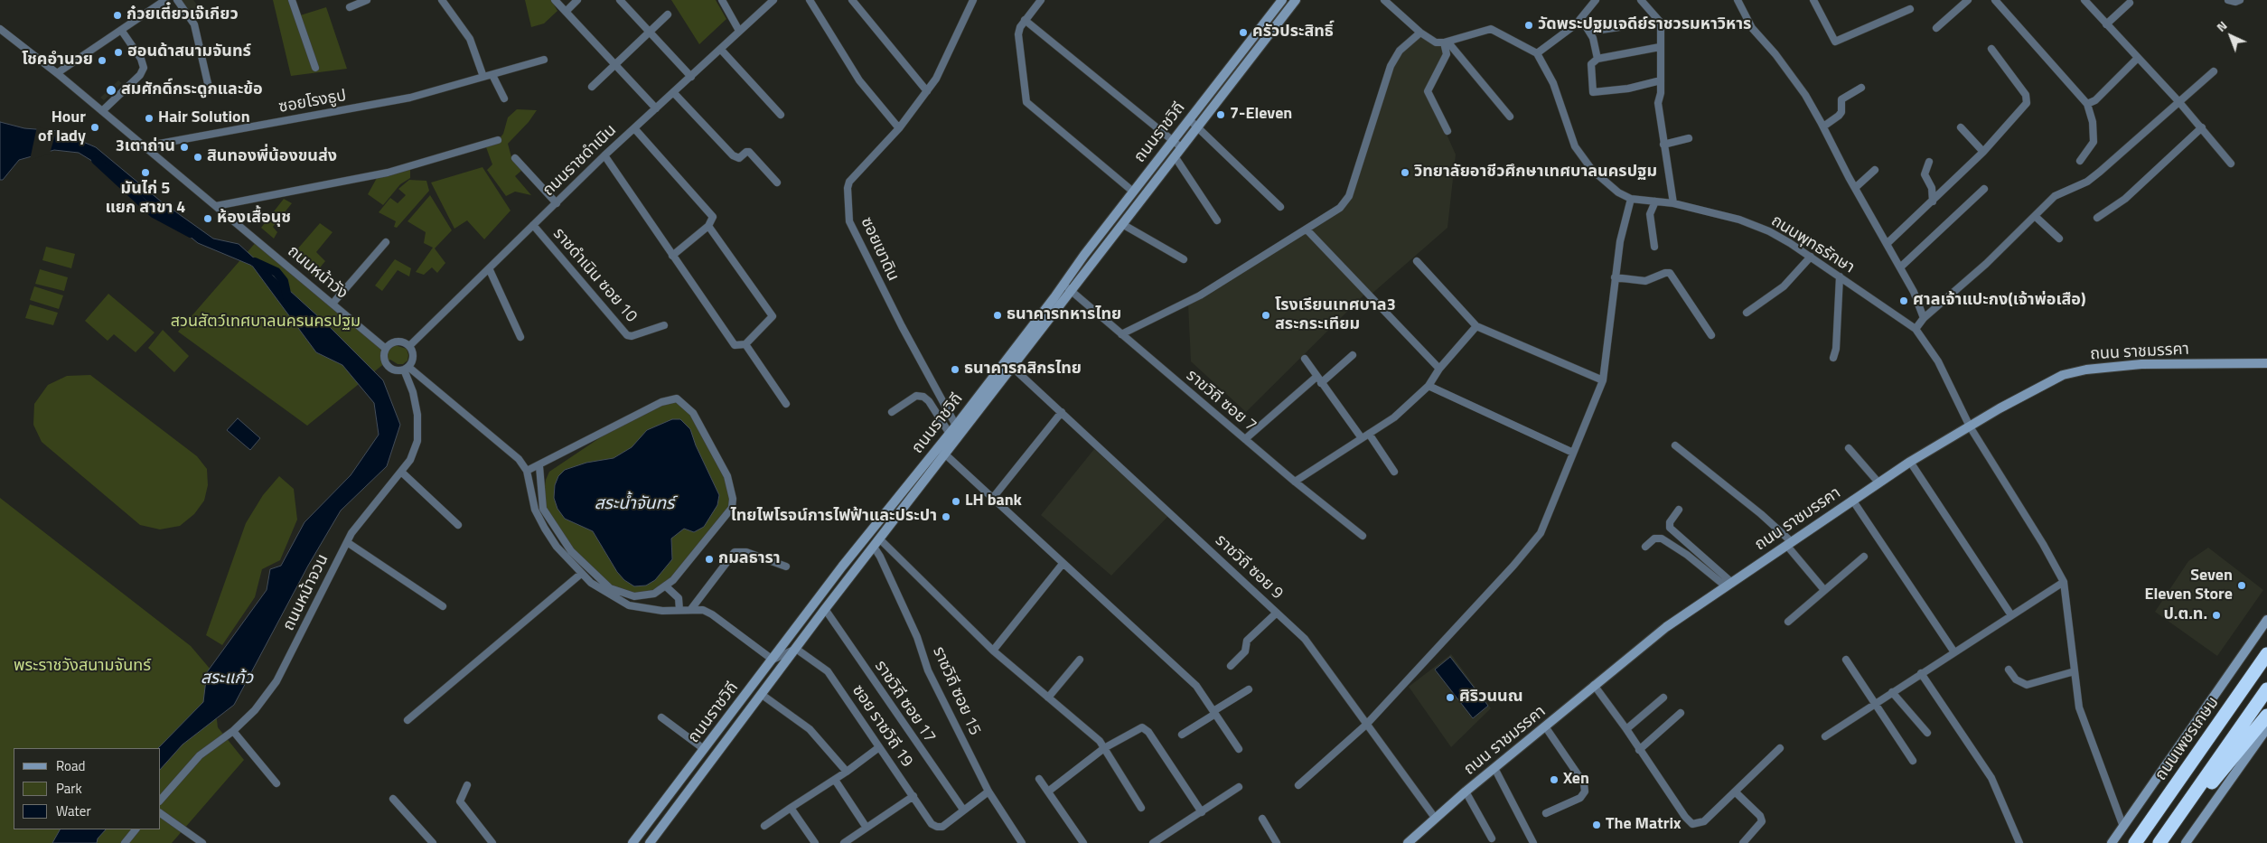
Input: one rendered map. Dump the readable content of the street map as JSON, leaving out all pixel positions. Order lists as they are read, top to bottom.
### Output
{
  "streets": {
    "highway": ["ถนนเพชรเกษม"],
    "main road": ["ถนนราชวิถี", "ถนน ราชมรรคา"],
    "street": [
      "ซอยโรงธูป",
      "ถนนราชดำเนิน",
      "ถนนพุทธรักษา",
      "ซอยเขาดิน",
      "ถนนหน้าวัง",
      "ราชดำเนิน ซอย 10",
      "ราขวิถี ซอย 7",
      "ราชวิถี ซอย 9",
      "ถนนหน้าจวน",
      "ราชวิถี ซอย 15",
      "ราชวิถี ซอย 17",
      "ซอย ราชวิถี 19"
    ]
  },
  "crossings": [
    ["ซอยโรงธูป", "ถนนหน้าวัง"],
    ["ถนนราชวิถี", "ซอยเขาดิน"],
    ["ถนนราชวิถี", "ราขวิถี ซอย 7"],
    ["ถนนราชวิถี", "ราชวิถี ซอย 9"],
    ["ถนนราชวิถี", "ราชวิถี ซอย 15"],
    ["ถนนราชวิถี", "ราชวิถี ซอย 17"],
    ["ถนนราชวิถี", "ซอย ราชวิถี 19"],
    ["ถนนราชดำเนิน", "ถนนหน้าวัง"],
    ["ถนนราชดำเนิน", "ราชดำเนิน ซอย 10"],
    ["ถนนราชดำเนิน", "ถนนหน้าจวน"],
    ["ถนนพุทธรักษา", "ถนน ราชมรรคา"],
    ["ถนนหน้าวัง", "ถนนหน้าจวน"],
    ["ถนน ราชมรรคา", "ราชวิถี ซอย 9"],
    ["ราชวิถี ซอย 17", "ซอย ราชวิถี 19"]
  ],
  "water": ["สระน้ำจันทร์", "สระแก้ว"],
  "parks": ["สวนสัตว์เทศบาลนครนครปฐม", "พระราชวังสนามจันทร์"],
  "places": [
    "ก๋วยเตี๋ยวเจ๊เกียว",
    "วัดพระปฐมเจดีย์ราชวรมหาวิหาร",
    "ครัวประสิทธิ์",
    "ฮอนด้าสนามจันทร์",
    "โชคอำนวย",
    "สมศักดิ์กระดูกและข้อ",
    "7-Eleven",
    "Hair Solution",
    "Hour of lady",
    "3เตาถ่าน",
    "สินทองพี่น้องขนส่ง",
    "มันไก่ 5 แยก สาขา 4",
    "วิทยาลัยอาชีวศึกษาเทศบาลนครปฐม",
    "ห้องเสื้อนุช",
    "ศาลเจ้าแปะกง(เจ้าพ่อเสือ)",
    "ธนาคารทหารไทย",
    "โรงเรียนเทศบาล3 สระกระเทียม",
    "ธนาคารกสิกรไทย",
    "LH bank",
    "ไทยไพโรจน์การไฟฟ้าและประปา",
    "กมลธารา",
    "Seven Eleven Store",
    "ป.ต.ท.",
    "ศิริวนนณ",
    "Xen",
    "The Matrix"
  ],
  "legend": ["Road", "Park", "Water"],
  "north": "top left"
}
